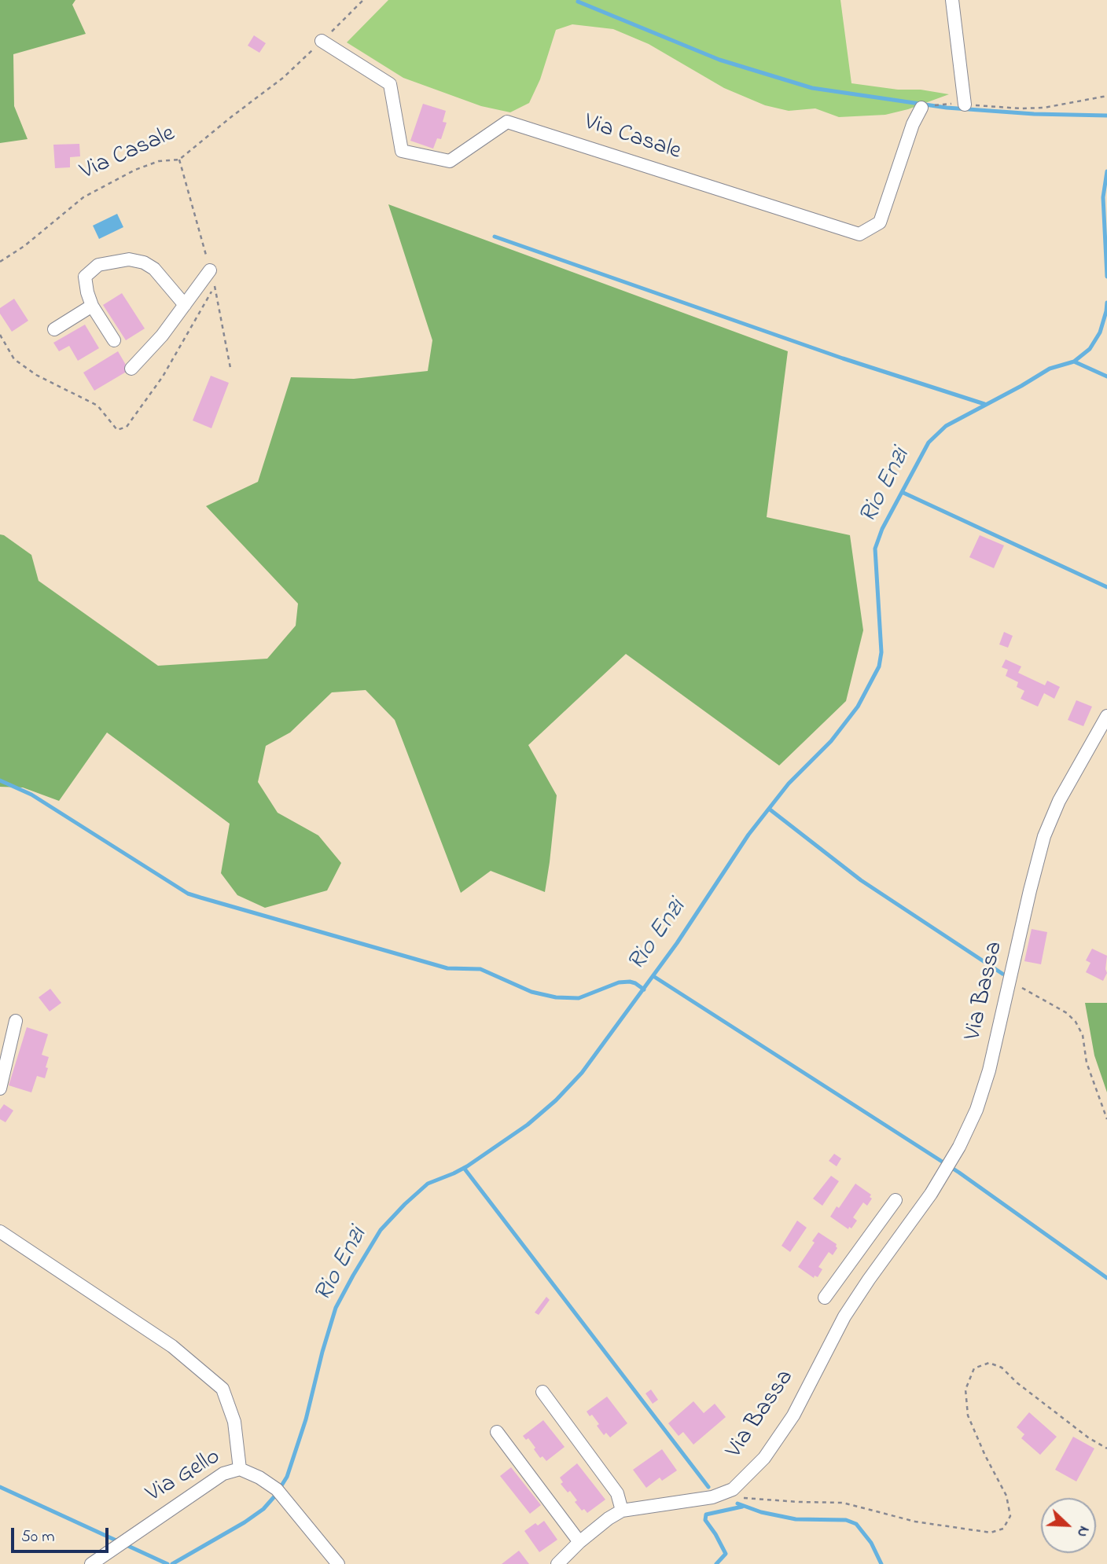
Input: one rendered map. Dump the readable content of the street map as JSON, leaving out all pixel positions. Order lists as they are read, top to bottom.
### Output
{
  "streets": {
    "street": ["Via Casale", "Via Bassa", "Via Gello"]
  },
  "water": ["Rio Enzi"],
  "scale_bar": "50 m",
  "north": "bottom right"
}
